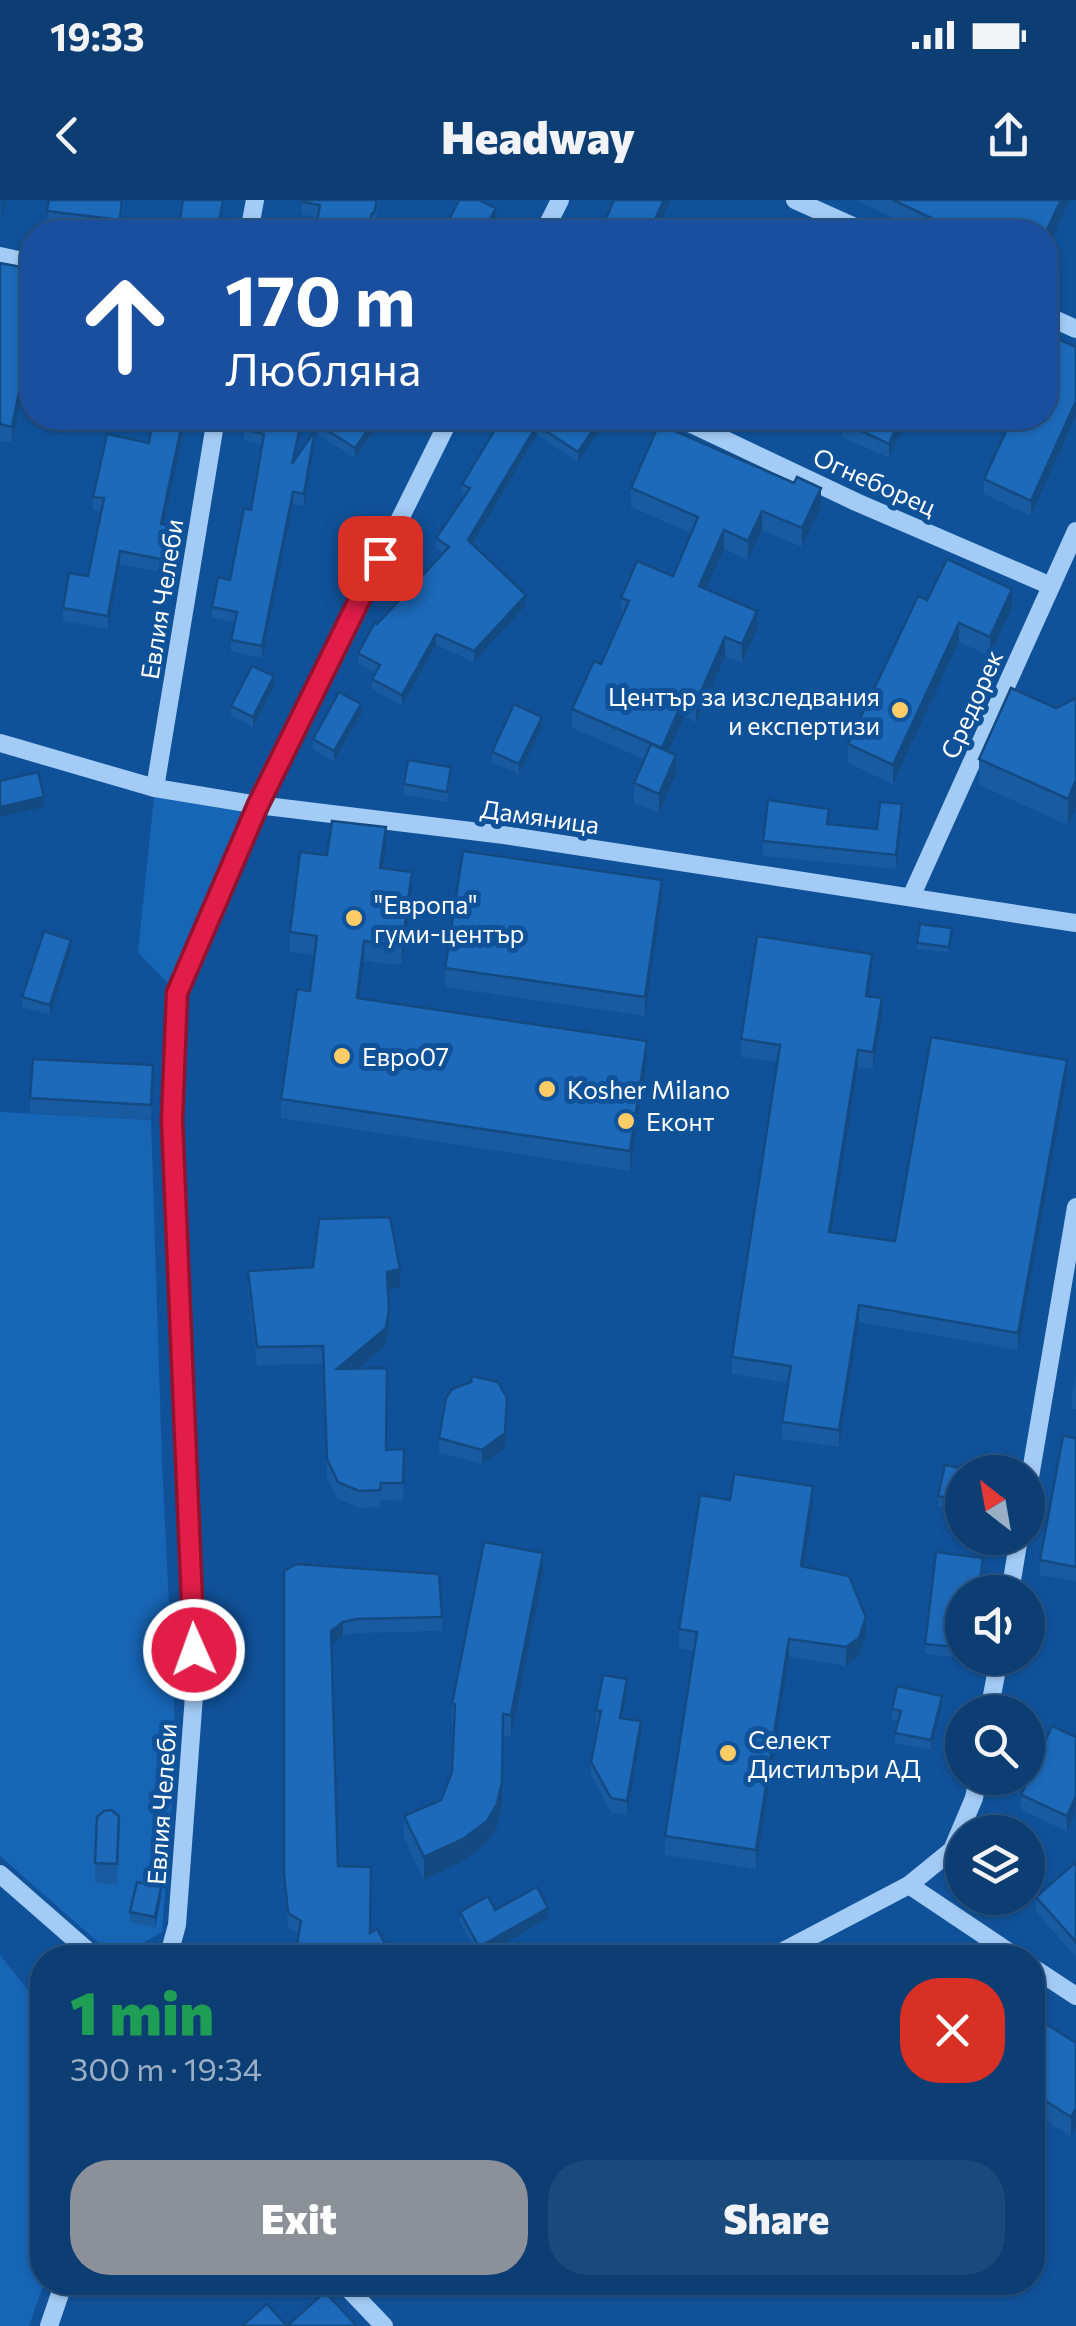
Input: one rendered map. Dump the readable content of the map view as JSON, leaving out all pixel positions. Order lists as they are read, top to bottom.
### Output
{
  "streets": {
    "street": [
      "Огнеборец",
      "Евлия Челеби",
      "Средорек",
      "Дамяница"
    ]
  },
  "crossings": [
    ["Огнеборец", "Средорек"],
    ["Евлия Челеби", "Дамяница"],
    ["Средорек", "Дамяница"]
  ],
  "places": [
    "Център за изследвания и експертизи",
    "\"Европа\" гуми-център",
    "Евро07",
    "Kosher Milano",
    "Еконт",
    "Селект Дистилъри АД"
  ],
  "north": "top left",
  "page": {
    "status": "19:33",
    "header": "Headway",
    "turn": ["170 m", "Любляна"],
    "heading": ["1 min", "300 m · 19:34"],
    "buttons": ["Exit", "Share"]
  }
}
